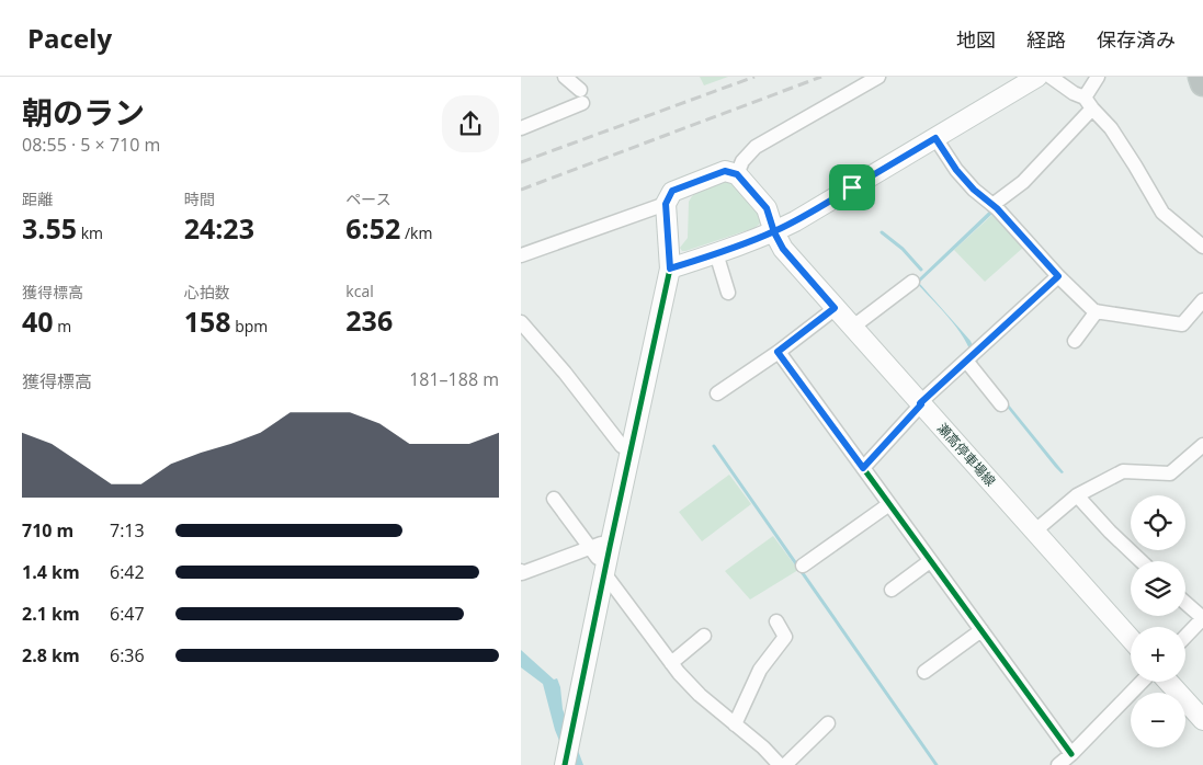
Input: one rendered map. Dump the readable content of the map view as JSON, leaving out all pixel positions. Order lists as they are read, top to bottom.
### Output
{
  "streets": {
    "street": ["瀬高停車場線"]
  },
  "page": {
    "header": "Pacely",
    "nav": ["地図", "経路", "保存済み"],
    "heading": ["朝のラン", "08:55 · 5 × 710 m"],
    "stats": [
      ["距離", "3.55 km"],
      ["時間", "24:23"],
      ["ペース", "6:52 /km"],
      ["獲得標高", "40 m"],
      ["心拍数", "158 bpm"],
      ["kcal", "236"]
    ],
    "chart": ["獲得標高", "181–188 m"],
    "map_buttons": ["+", "−"],
    "list": [
      {
        "name": "710 m",
        "note": "7:13"
      },
      {
        "name": "1.4 km",
        "note": "6:42"
      },
      {
        "name": "2.1 km",
        "note": "6:47"
      },
      {
        "name": "2.8 km",
        "note": "6:36"
      }
    ]
  }
}
